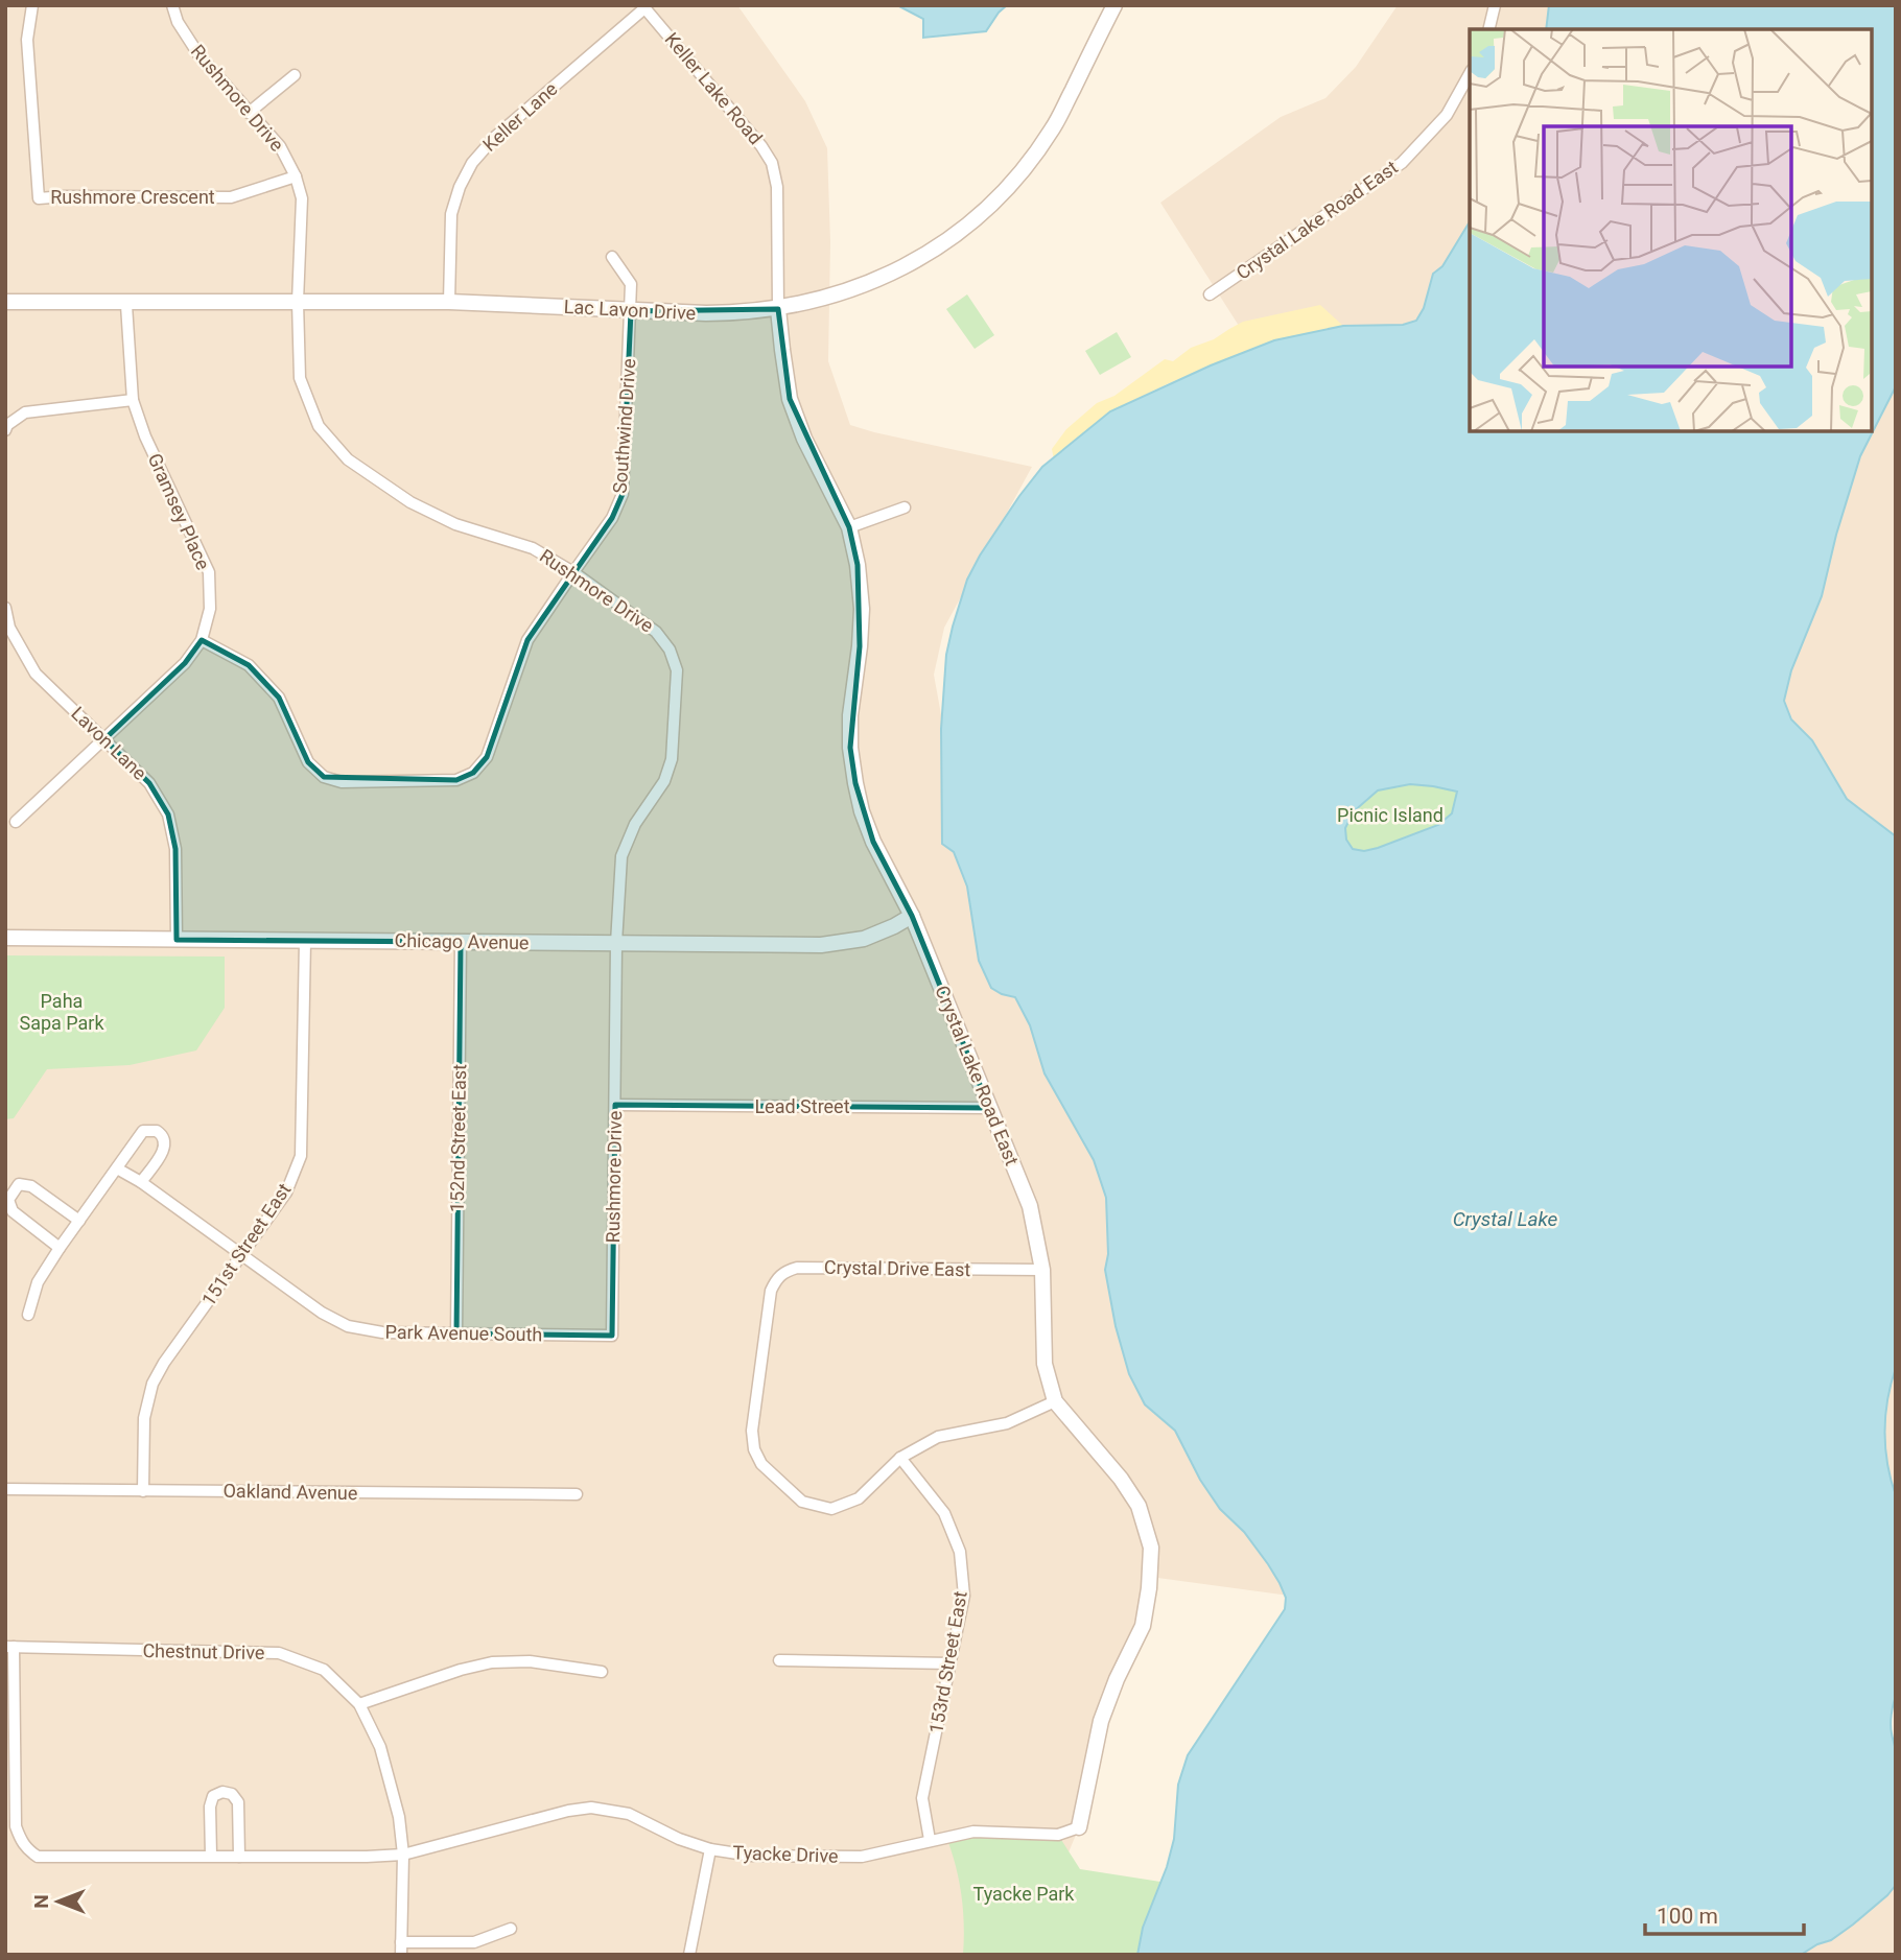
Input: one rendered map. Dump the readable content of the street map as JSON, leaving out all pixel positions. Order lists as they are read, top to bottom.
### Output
{
  "streets": {
    "street": [
      "Keller Lake Road",
      "Rushmore Drive",
      "Keller Lane",
      "Rushmore Crescent",
      "Crystal Lake Road East",
      "Lac Lavon Drive",
      "Southwind Drive",
      "Gramsey Place",
      "Lavon Lane",
      "Chicago Avenue",
      "Lead Street",
      "152nd Street East",
      "151st Street East",
      "Crystal Drive East",
      "Park Avenue South",
      "Oakland Avenue",
      "Chestnut Drive",
      "153rd Street East",
      "Tyacke Drive"
    ]
  },
  "crossings": [
    ["Keller Lake Road", "Keller Lane"],
    ["Keller Lake Road", "Crystal Lake Road East"],
    ["Keller Lake Road", "Lac Lavon Drive"],
    ["Rushmore Drive", "Rushmore Crescent"],
    ["Rushmore Drive", "Lac Lavon Drive"],
    ["Rushmore Drive", "Southwind Drive"],
    ["Rushmore Drive", "Chicago Avenue"],
    ["Rushmore Drive", "Lead Street"],
    ["Rushmore Drive", "Park Avenue South"],
    ["Keller Lane", "Lac Lavon Drive"],
    ["Crystal Lake Road East", "Lac Lavon Drive"],
    ["Crystal Lake Road East", "Chicago Avenue"],
    ["Crystal Lake Road East", "Lead Street"],
    ["Crystal Lake Road East", "Crystal Drive East"],
    ["Crystal Lake Road East", "Tyacke Drive"],
    ["Lac Lavon Drive", "Southwind Drive"],
    ["Lac Lavon Drive", "Gramsey Place"],
    ["Southwind Drive", "Gramsey Place"],
    ["Gramsey Place", "Lavon Lane"],
    ["Lavon Lane", "Chicago Avenue"],
    ["Chicago Avenue", "152nd Street East"],
    ["Chicago Avenue", "151st Street East"],
    ["152nd Street East", "Park Avenue South"],
    ["151st Street East", "Park Avenue South"],
    ["151st Street East", "Oakland Avenue"],
    ["Crystal Drive East", "153rd Street East"],
    ["Chestnut Drive", "Tyacke Drive"],
    ["153rd Street East", "Tyacke Drive"]
  ],
  "water": ["Crystal Lake"],
  "parks": ["Picnic Island", "Paha Sapa Park", "Tyacke Park"],
  "scale_bar": "100 m",
  "north": "left"
}
